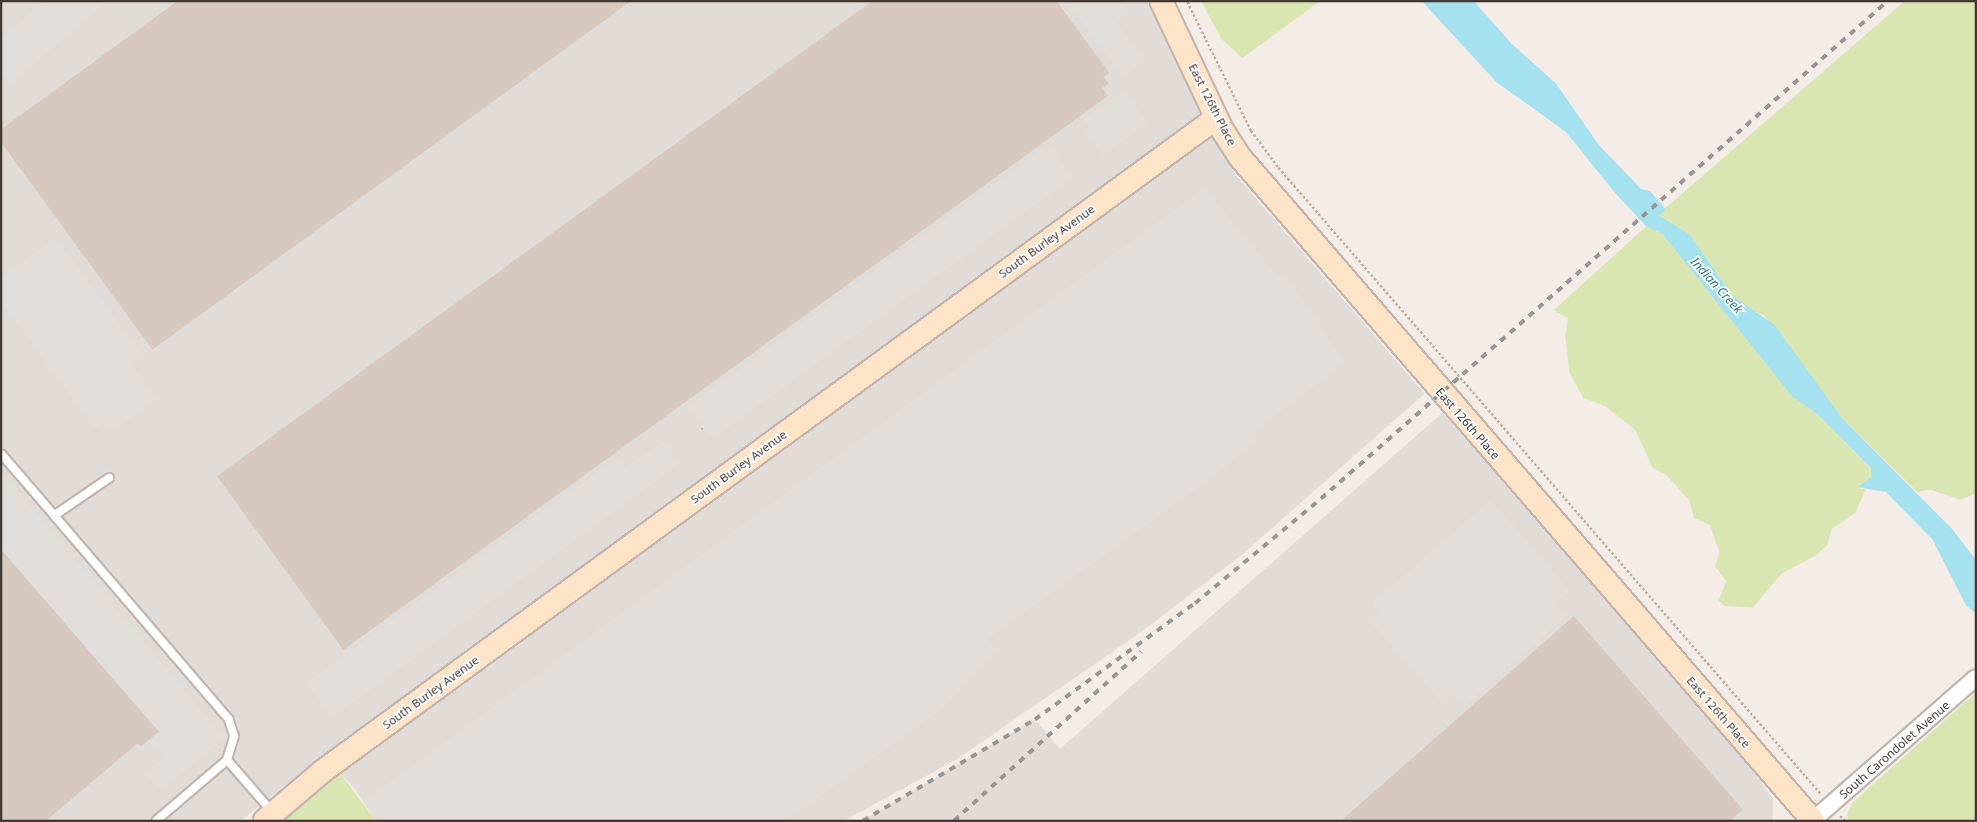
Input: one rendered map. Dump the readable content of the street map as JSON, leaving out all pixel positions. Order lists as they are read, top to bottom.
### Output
{
  "streets": {
    "street": ["East 126th Place", "South Burley Avenue", "South Carondolet Avenue"]
  },
  "crossings": [
    ["East 126th Place", "South Burley Avenue"],
    ["East 126th Place", "South Carondolet Avenue"]
  ],
  "water": ["Indian Creek"]
}
